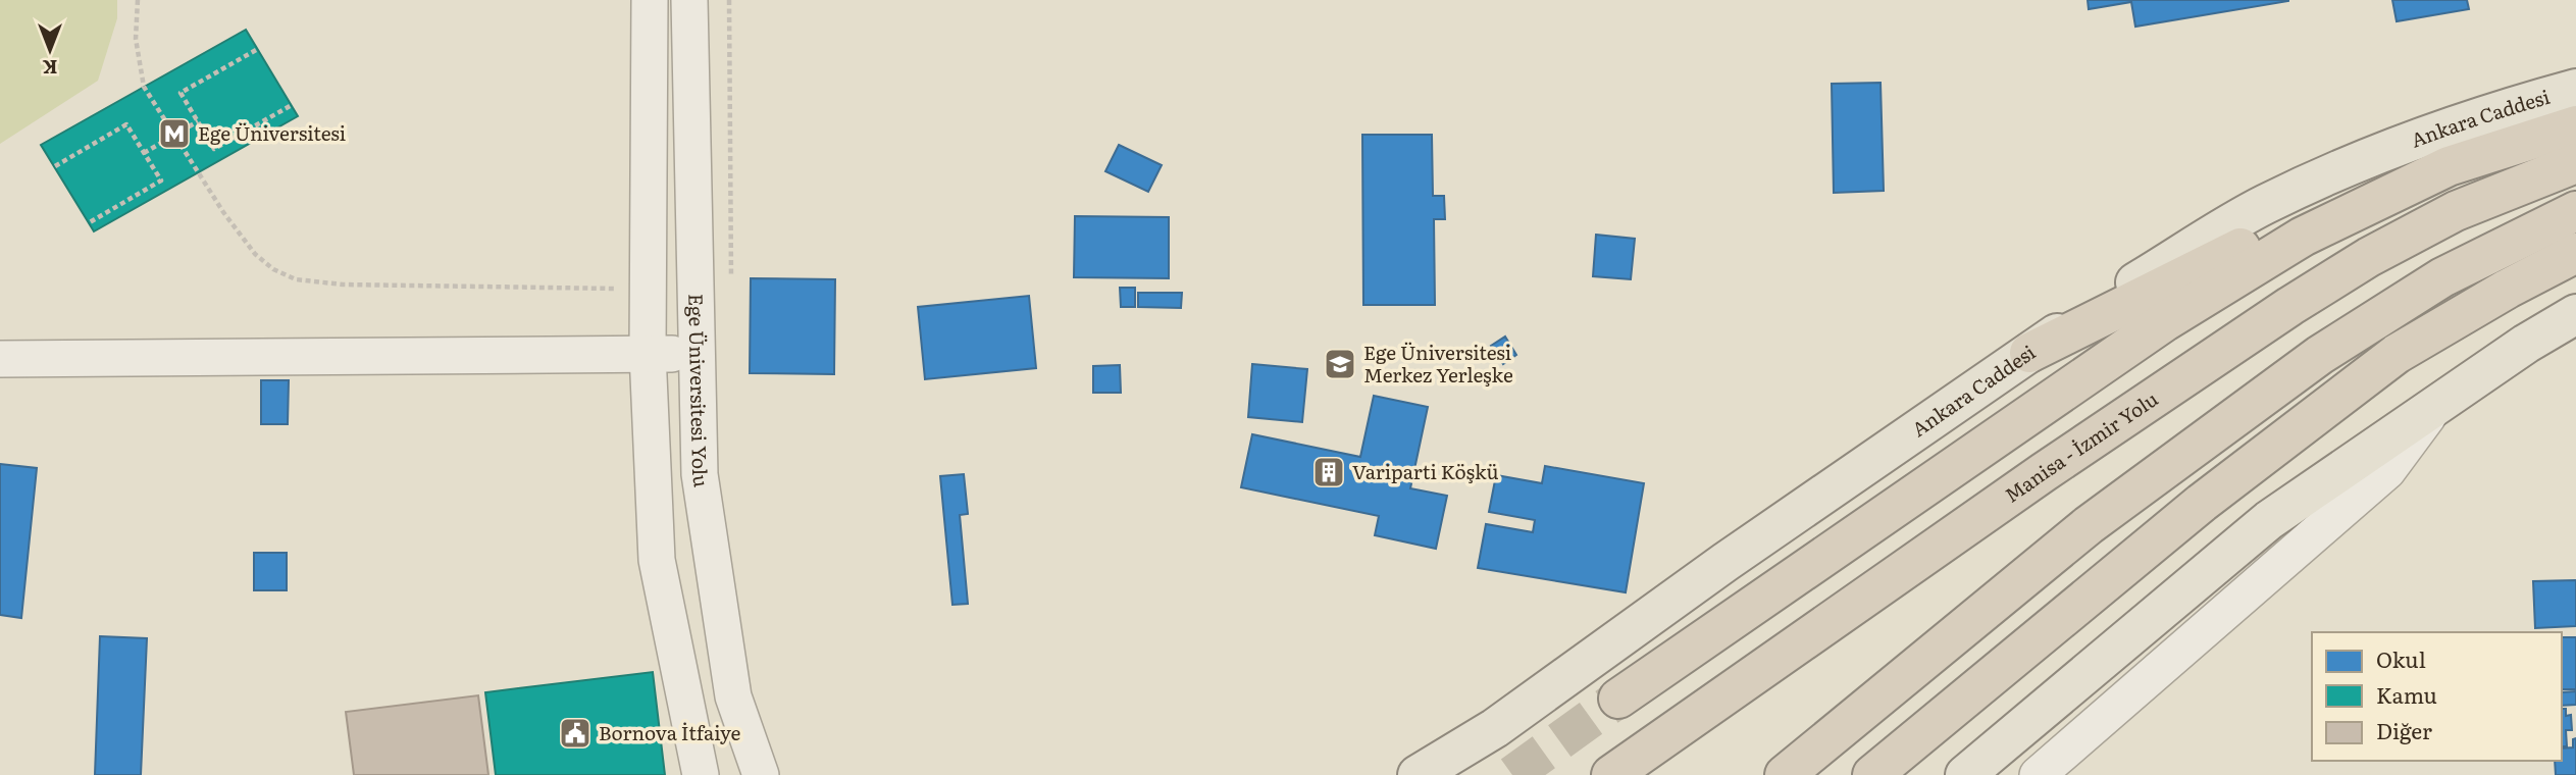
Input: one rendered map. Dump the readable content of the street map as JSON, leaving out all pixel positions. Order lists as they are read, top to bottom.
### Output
{
  "streets": {
    "highway": ["Ankara Caddesi", "Manisa - İzmir Yolu"],
    "street": ["Ege Üniversitesi Yolu"]
  },
  "places": {
    "metro station": ["Ege Üniversitesi"],
    "school or university": ["Ege Üniversitesi Merkez Yerleşke"],
    "building": ["Variparti Köşkü"],
    "public building": ["Bornova İtfaiye"]
  },
  "legend": ["Okul", "Kamu", "Diğer"],
  "north": "bottom"
}
